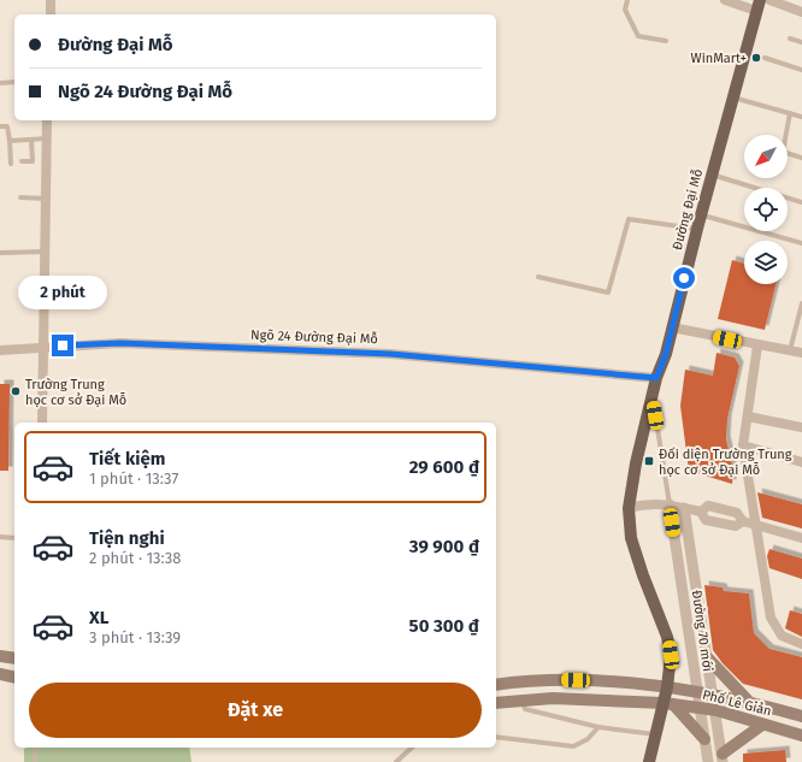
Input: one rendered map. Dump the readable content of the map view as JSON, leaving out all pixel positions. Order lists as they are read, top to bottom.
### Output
{
  "streets": {
    "main road": ["Đường Đại Mỗ", "Phố Lê Giản"],
    "street": ["Ngõ 24 Đường Đại Mỗ", "Đường 70 mới"]
  },
  "crossings": [
    ["Đường Đại Mỗ", "Ngõ 24 Đường Đại Mỗ"],
    ["Đường Đại Mỗ", "Phố Lê Giản"],
    ["Đường 70 mới", "Phố Lê Giản"]
  ],
  "places": {
    "other": ["WinMart+", "Trường Trung học cơ sở Đại Mỗ"],
    "transit": ["Đối diện Trường Trung học cơ sở Đại Mỗ"]
  },
  "north": "bottom left",
  "page": {
    "banner": ["Đường Đại Mỗ", "Ngõ 24 Đường Đại Mỗ"],
    "bubble": "2 phút",
    "list": [
      {
        "name": "Tiết kiệm",
        "note": "1 phút · 13:37",
        "value": "29 600 ₫"
      },
      {
        "name": "Tiện nghi",
        "note": "2 phút · 13:38",
        "value": "39 900 ₫"
      },
      {
        "name": "XL",
        "note": "3 phút · 13:39",
        "value": "50 300 ₫"
      }
    ],
    "buttons": "Đặt xe"
  }
}
